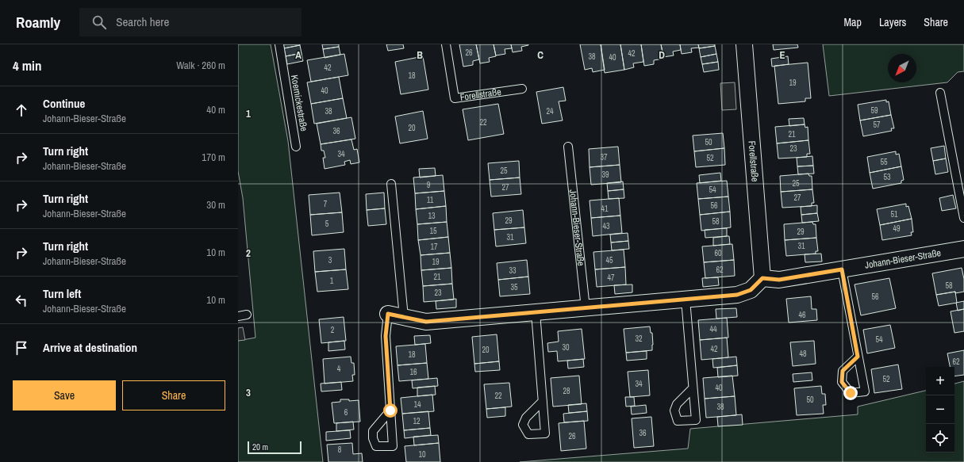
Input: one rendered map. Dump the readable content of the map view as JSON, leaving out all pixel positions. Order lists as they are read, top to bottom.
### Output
{
  "streets": {
    "street": ["Forellstraße", "Johann-Bieser-Straße"],
    "lane": ["Koernickestraße"]
  },
  "crossings": [
    ["Forellstraße", "Johann-Bieser-Straße"]
  ],
  "house_numbers": [
    "26",
    "42",
    "38",
    "40",
    "42",
    "18",
    "19",
    "40",
    "59",
    "38",
    "24",
    "22",
    "57",
    "20",
    "36",
    "21",
    "50",
    "23",
    "34",
    "37",
    "52",
    "55",
    "25",
    "39",
    "53",
    "25",
    "9",
    "27",
    "54",
    "27",
    "11",
    "7",
    "56",
    "41",
    "51",
    "13",
    "29",
    "58",
    "5",
    "43",
    "49",
    "15",
    "29",
    "31",
    "31",
    "17",
    "60",
    "3",
    "45",
    "19",
    "62",
    "33",
    "21",
    "47",
    "1",
    "58",
    "35",
    "23",
    "56",
    "46",
    "44",
    "2",
    "32",
    "54",
    "30",
    "42",
    "20",
    "48",
    "18",
    "62",
    "4",
    "16",
    "52",
    "34",
    "40",
    "28",
    "22",
    "50",
    "14",
    "38",
    "6",
    "12",
    "36",
    "26",
    "8",
    "10"
  ],
  "scale_bar": "20 m",
  "north": "bottom left",
  "page": {
    "header": "Roamly",
    "search": "Search here",
    "nav": ["Map", "Layers", "Share"],
    "heading": ["4 min", "Walk · 260 m"],
    "list": [
      ["Continue", "Johann-Bieser-Straße", "40 m"],
      ["Turn right", "Johann-Bieser-Straße", "170 m"],
      ["Turn right", "Johann-Bieser-Straße", "30 m"],
      ["Turn right", "Johann-Bieser-Straße", "10 m"],
      ["Turn left", "Johann-Bieser-Straße", "10 m"],
      "Arrive at destination"
    ],
    "map_buttons": ["+", "−"],
    "buttons": ["Save", "Share"],
    "scale": "20 m"
  },
  "grid": {
    "columns": [
      "A",
      "B",
      "C",
      "D",
      "E"
    ],
    "rows": ["1", "2", "3"]
  }
}
